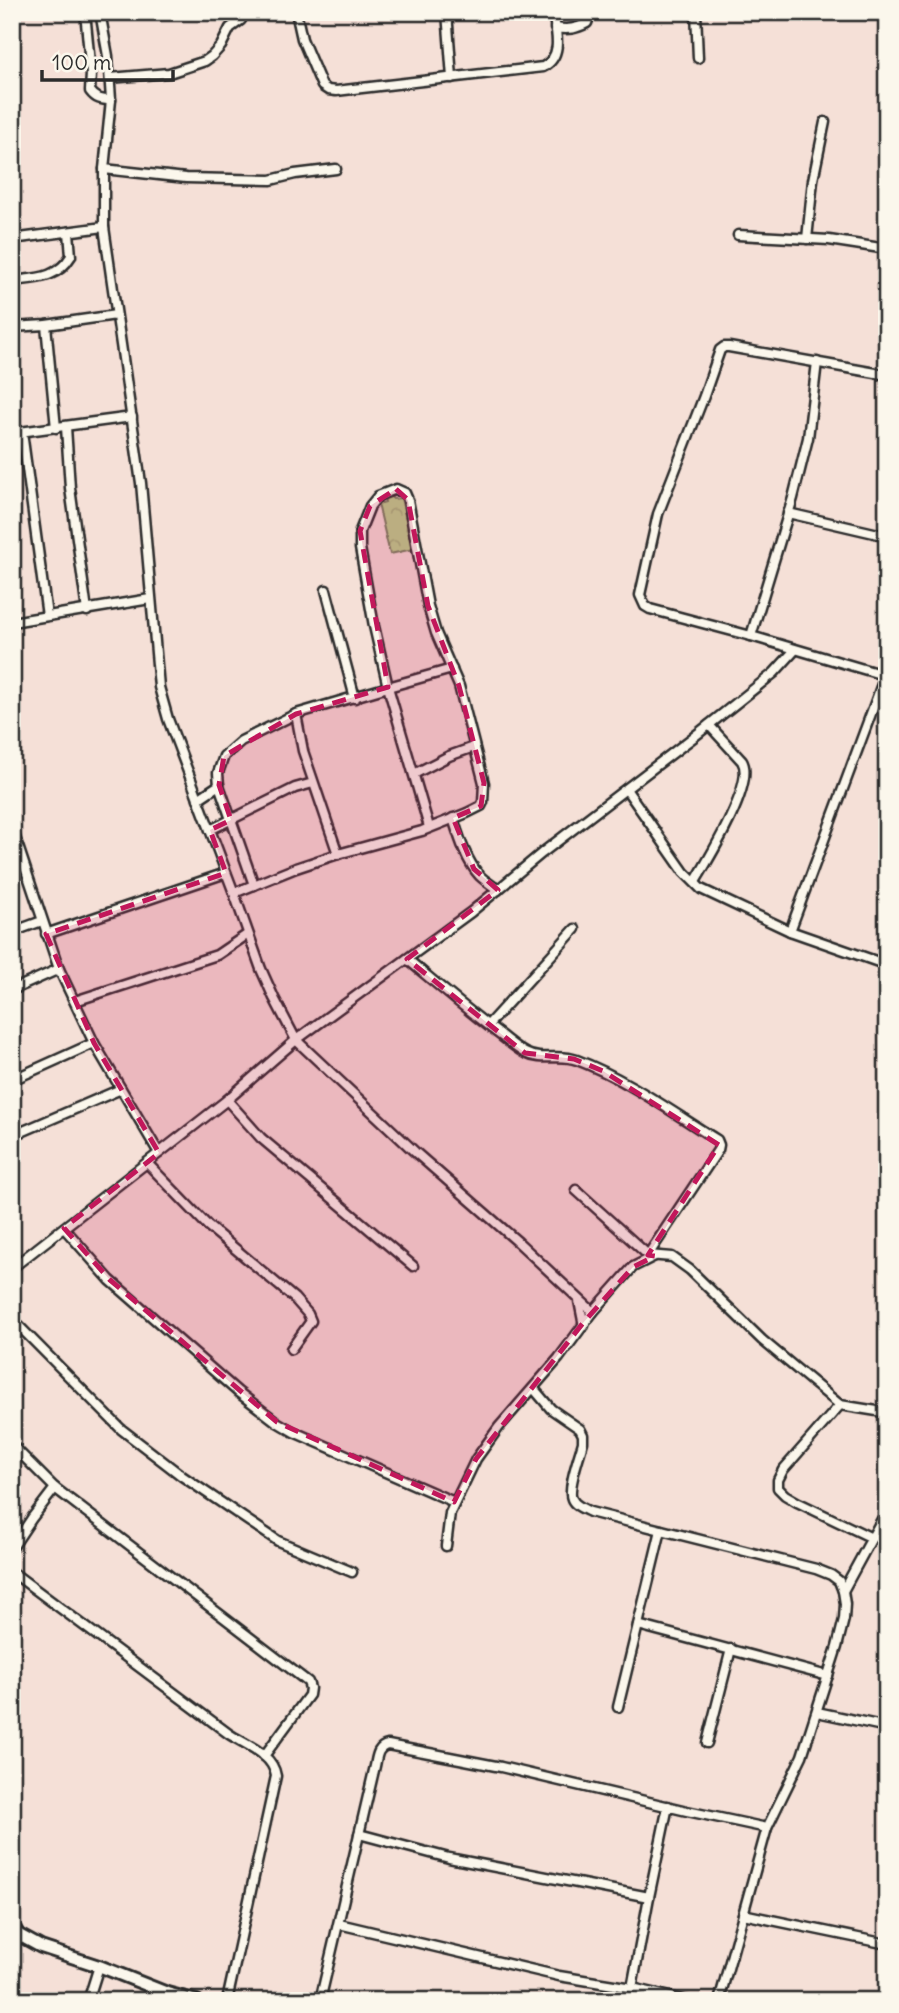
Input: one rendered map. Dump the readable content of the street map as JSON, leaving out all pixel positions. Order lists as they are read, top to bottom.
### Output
{
  "scale_bar": "100 m"
}
